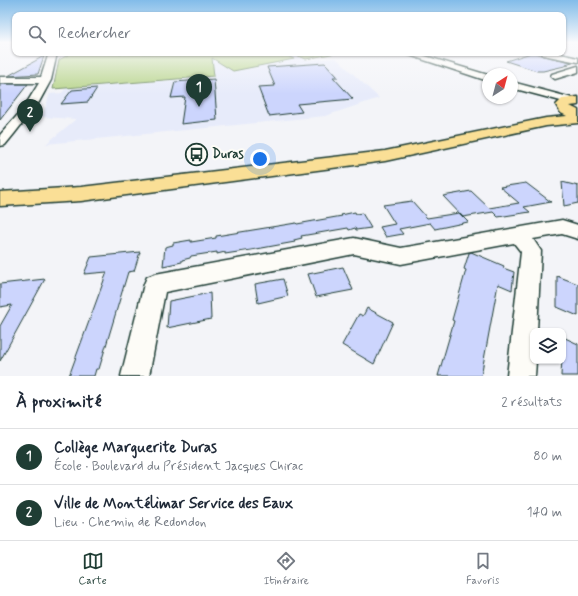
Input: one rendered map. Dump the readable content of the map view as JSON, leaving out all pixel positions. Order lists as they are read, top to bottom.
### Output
{
  "places": {
    "bus stop": ["Duras"]
  },
  "north": "top right",
  "page": {
    "search": "Rechercher",
    "pins": ["1", "2"],
    "heading": ["À proximité", "2 résultats"],
    "list": [
      {
        "mark": "1",
        "name": "Collège Marguerite Duras",
        "note": "École · Boulevard du Président Jacques Chirac",
        "value": "80 m"
      },
      {
        "mark": "2",
        "name": "Ville de Montélimar Service des Eaux",
        "note": "Lieu · Chemin de Redondon",
        "value": "140 m"
      }
    ],
    "nav": ["Carte", "Itinéraire", "Favoris"]
  }
}
